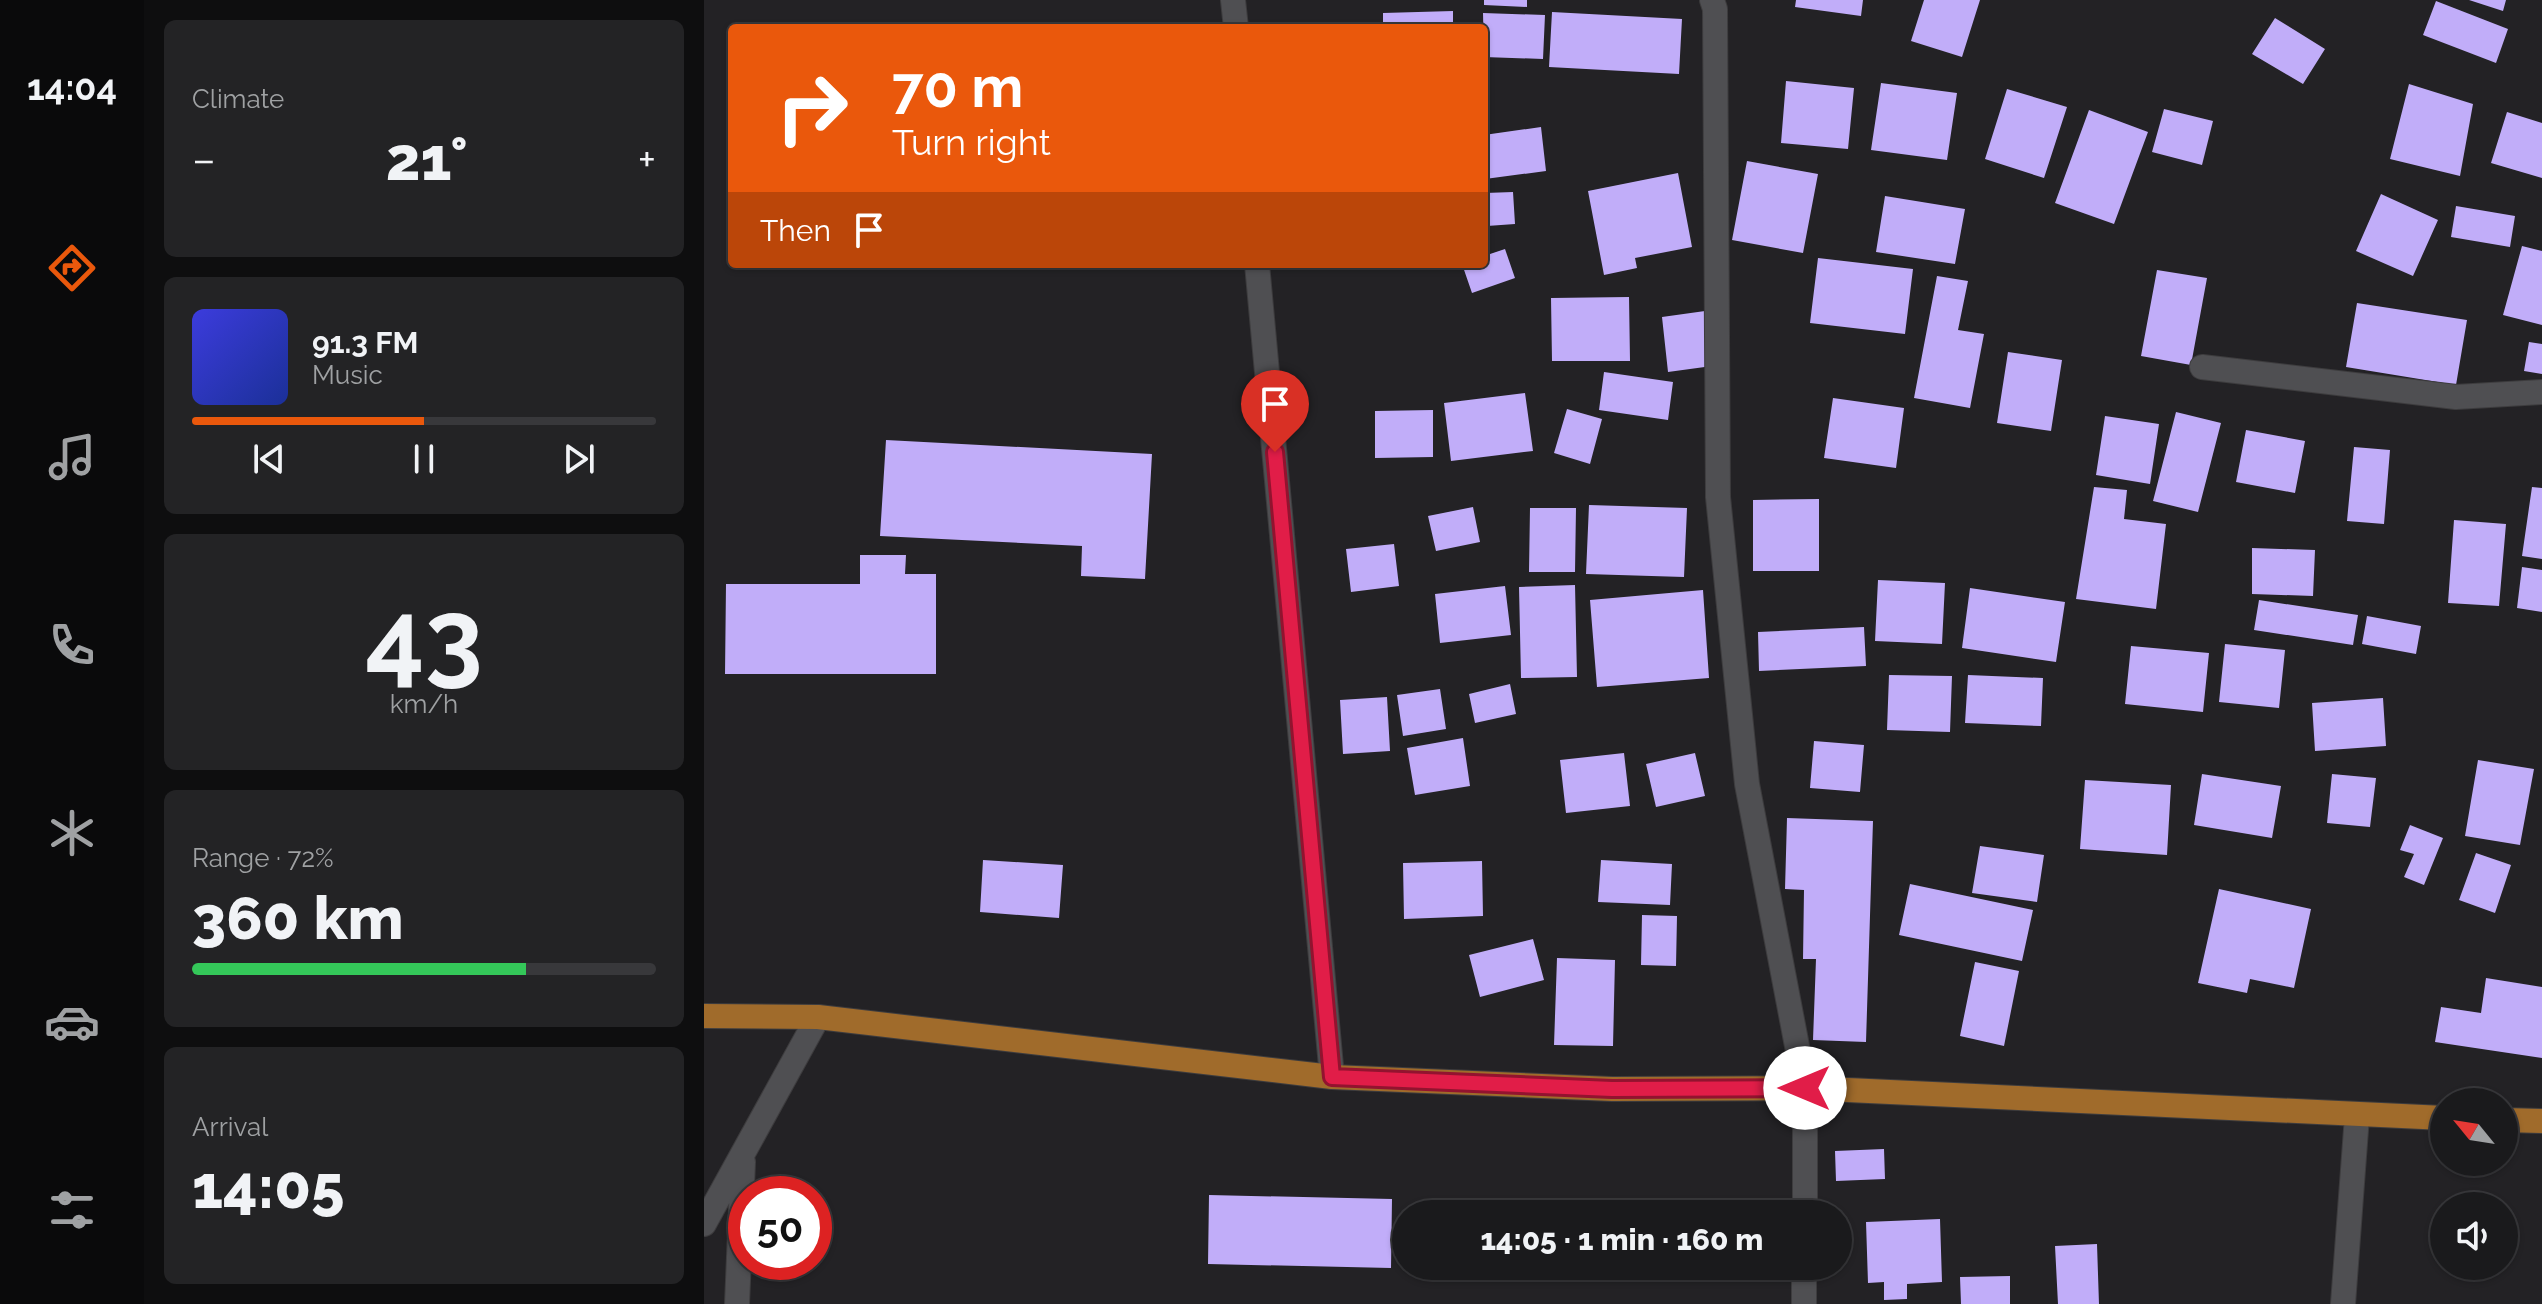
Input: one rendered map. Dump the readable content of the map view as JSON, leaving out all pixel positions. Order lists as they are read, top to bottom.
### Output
{
  "north": "top left",
  "page": {
    "tabs": "14:04",
    "tile": [
      "Climate",
      ["43", "km/h"],
      ["Range · 72%", "360 km"],
      ["Arrival", "14:05"]
    ],
    "turn": ["70 m", "Turn right"],
    "heat": ["−", "21°", "+"],
    "then": "Then",
    "song": ["91.3 FM", "Music"],
    "limit": "50",
    "trip": "14:05 · 1 min · 160 m"
  }
}
